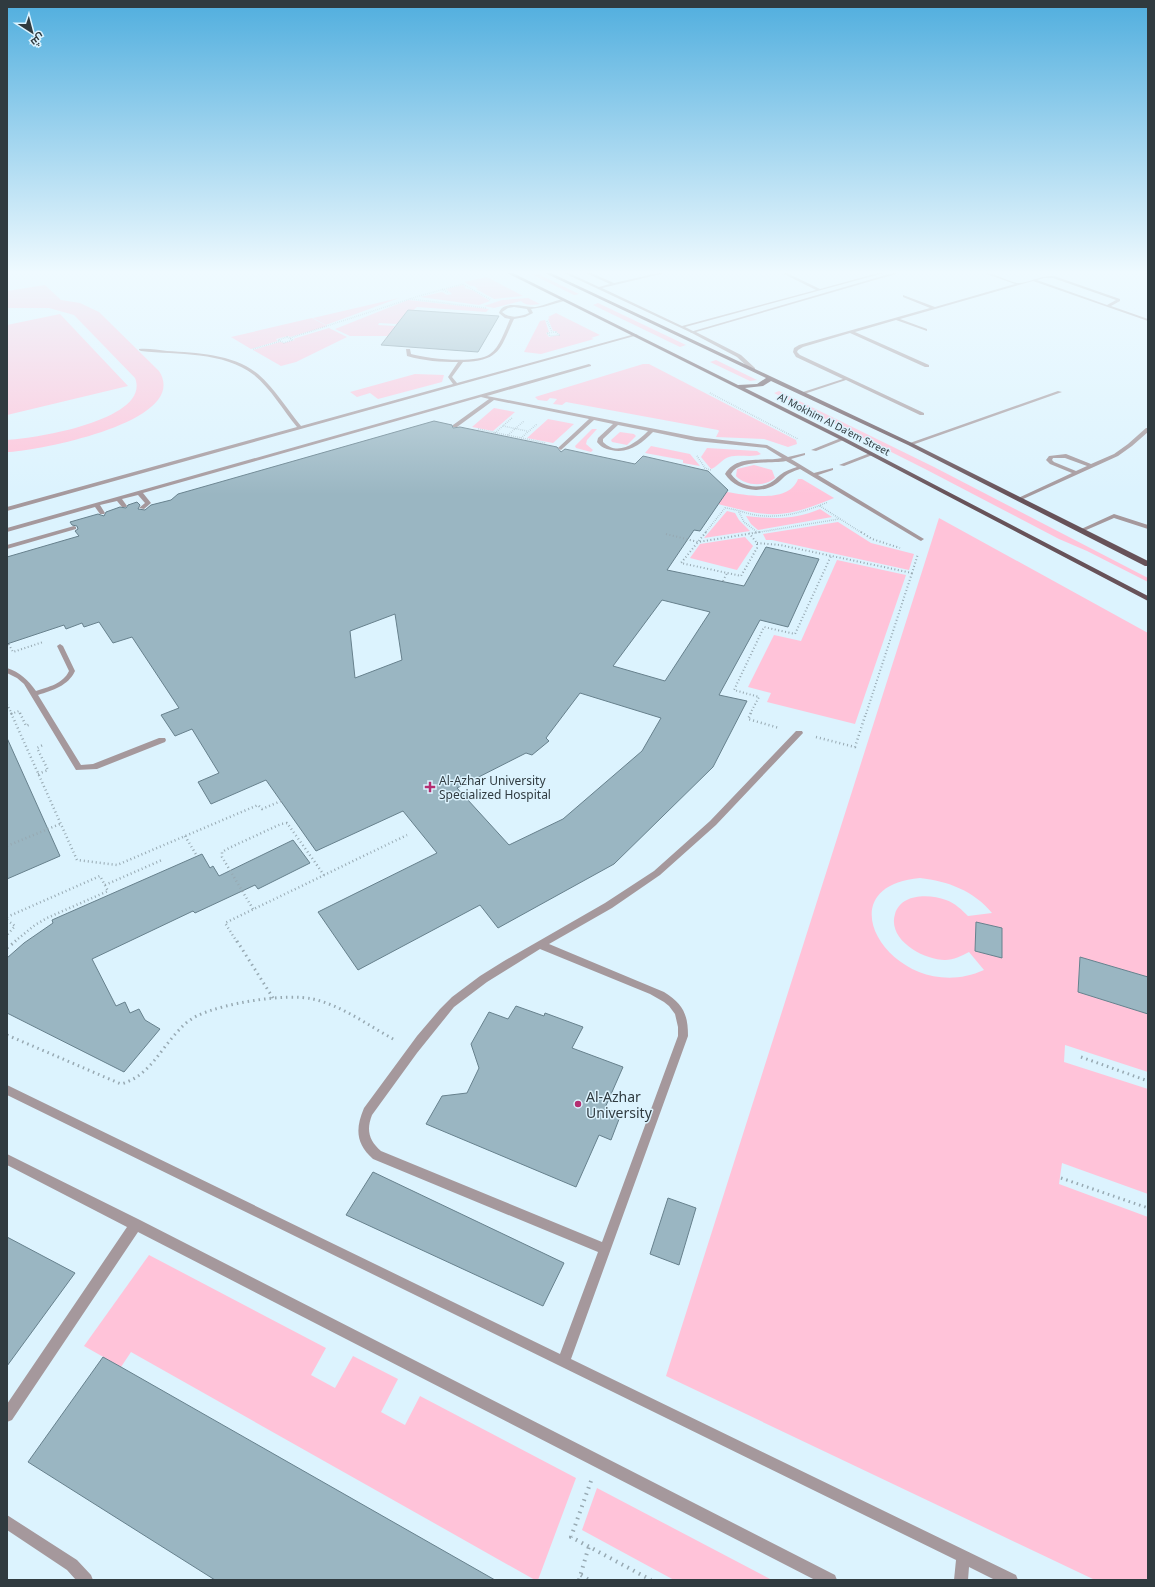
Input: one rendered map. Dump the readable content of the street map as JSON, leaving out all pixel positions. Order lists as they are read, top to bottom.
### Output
{
  "streets": {
    "main road": ["Al Mokhim Al Da'em Street"]
  },
  "places": {
    "health": ["Al-Azhar University Specialized Hospital"],
    "other": ["Al-Azhar University"]
  },
  "north": "bottom right"
}
